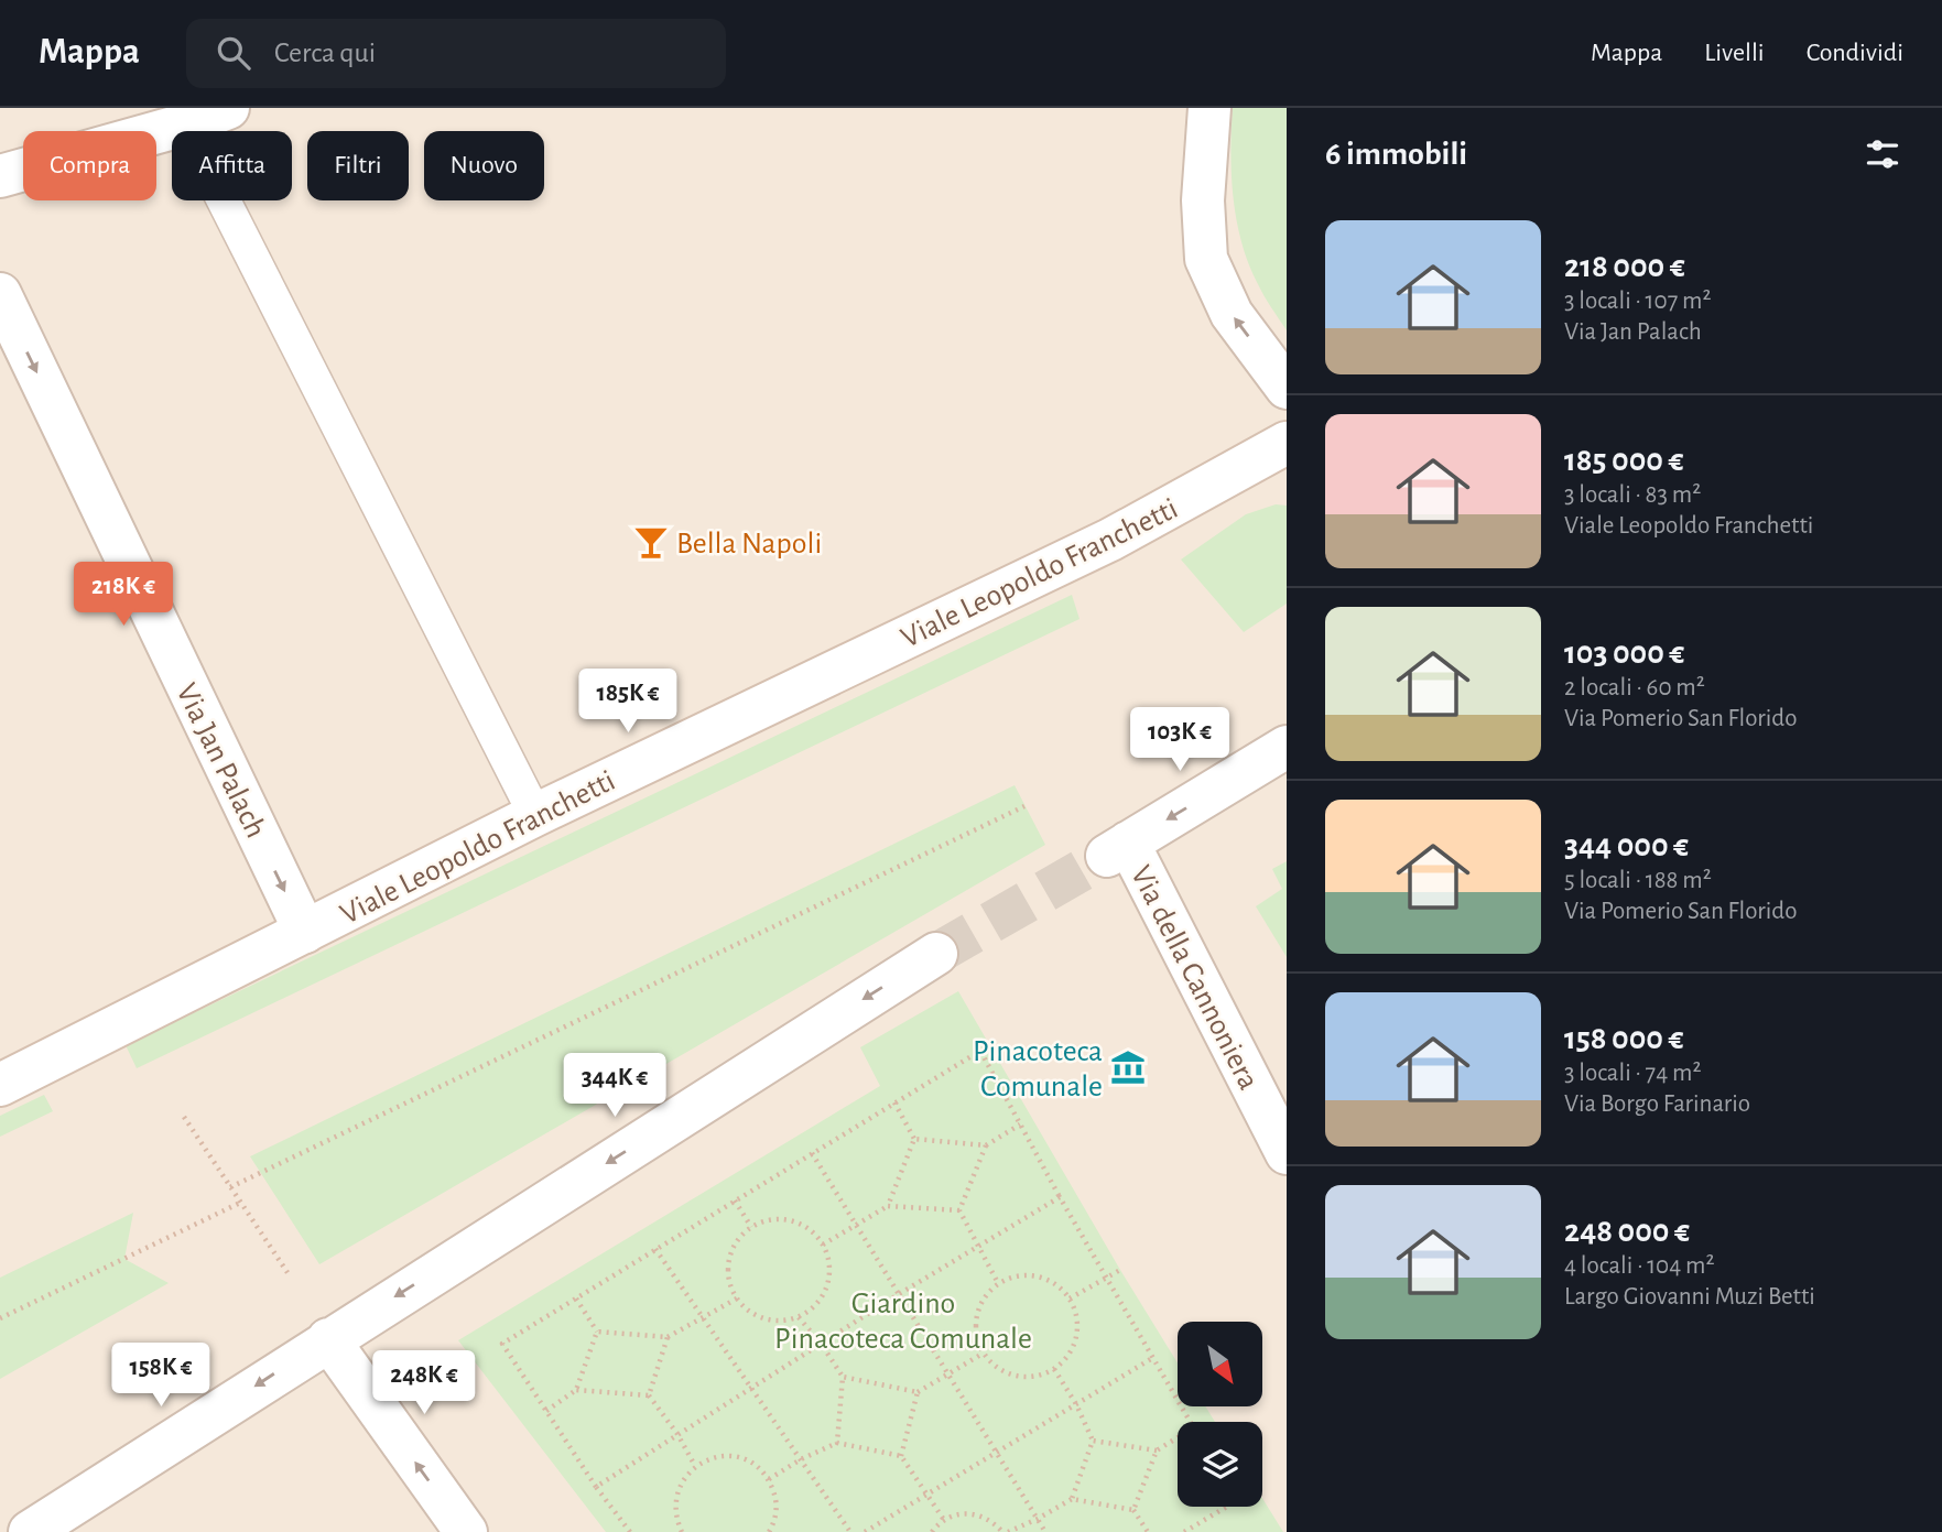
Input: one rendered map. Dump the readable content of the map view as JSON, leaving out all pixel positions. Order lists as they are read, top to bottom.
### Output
{
  "streets": {
    "street": ["Viale Leopoldo Franchetti", "Via Jan Palach", "Via della Cannoniera"]
  },
  "crossings": [
    ["Viale Leopoldo Franchetti", "Via Jan Palach"]
  ],
  "one_way": ["Via Jan Palach"],
  "parks": ["Giardino Pinacoteca Comunale"],
  "places": {
    "bar": ["Bella Napoli"],
    "museum": ["Pinacoteca Comunale"]
  },
  "north": "bottom right",
  "page": {
    "header": "Mappa",
    "search": "Cerca qui",
    "nav": ["Mappa", "Livelli", "Condividi"],
    "heading": "6 immobili",
    "chip": [
      "Compra",
      "Affitta",
      "Filtri",
      "Nuovo"
    ],
    "list": [
      {
        "name": "218 000 €",
        "note": "3 locali · 107 m² · Via Jan Palach"
      },
      {
        "name": "185 000 €",
        "note": "3 locali · 83 m² · Viale Leopoldo Franchetti"
      },
      {
        "name": "103 000 €",
        "note": "2 locali · 60 m² · Via Pomerio San Florido"
      },
      {
        "name": "344 000 €",
        "note": "5 locali · 188 m² · Via Pomerio San Florido"
      },
      {
        "name": "158 000 €",
        "note": "3 locali · 74 m² · Via Borgo Farinario"
      },
      {
        "name": "248 000 €",
        "note": "4 locali · 104 m² · Largo Giovanni Muzi Betti"
      }
    ],
    "price": [
      "218K €",
      "185K €",
      "103K €",
      "344K €",
      "158K €",
      "248K €"
    ]
  }
}
